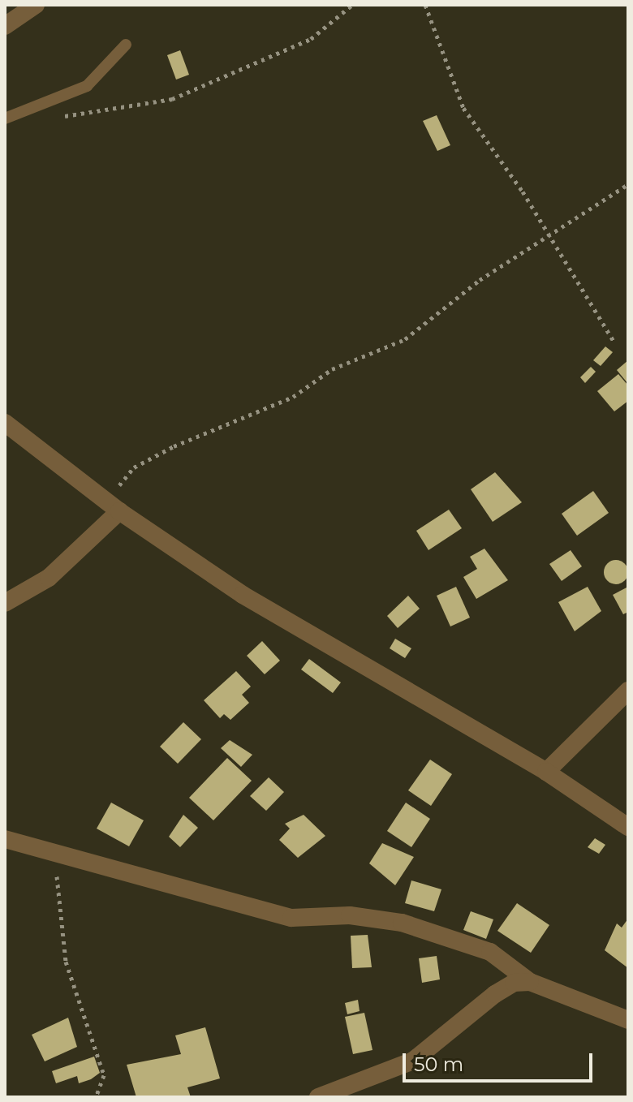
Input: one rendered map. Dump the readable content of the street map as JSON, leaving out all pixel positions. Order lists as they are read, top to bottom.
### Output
{
  "scale_bar": "50 m"
}
